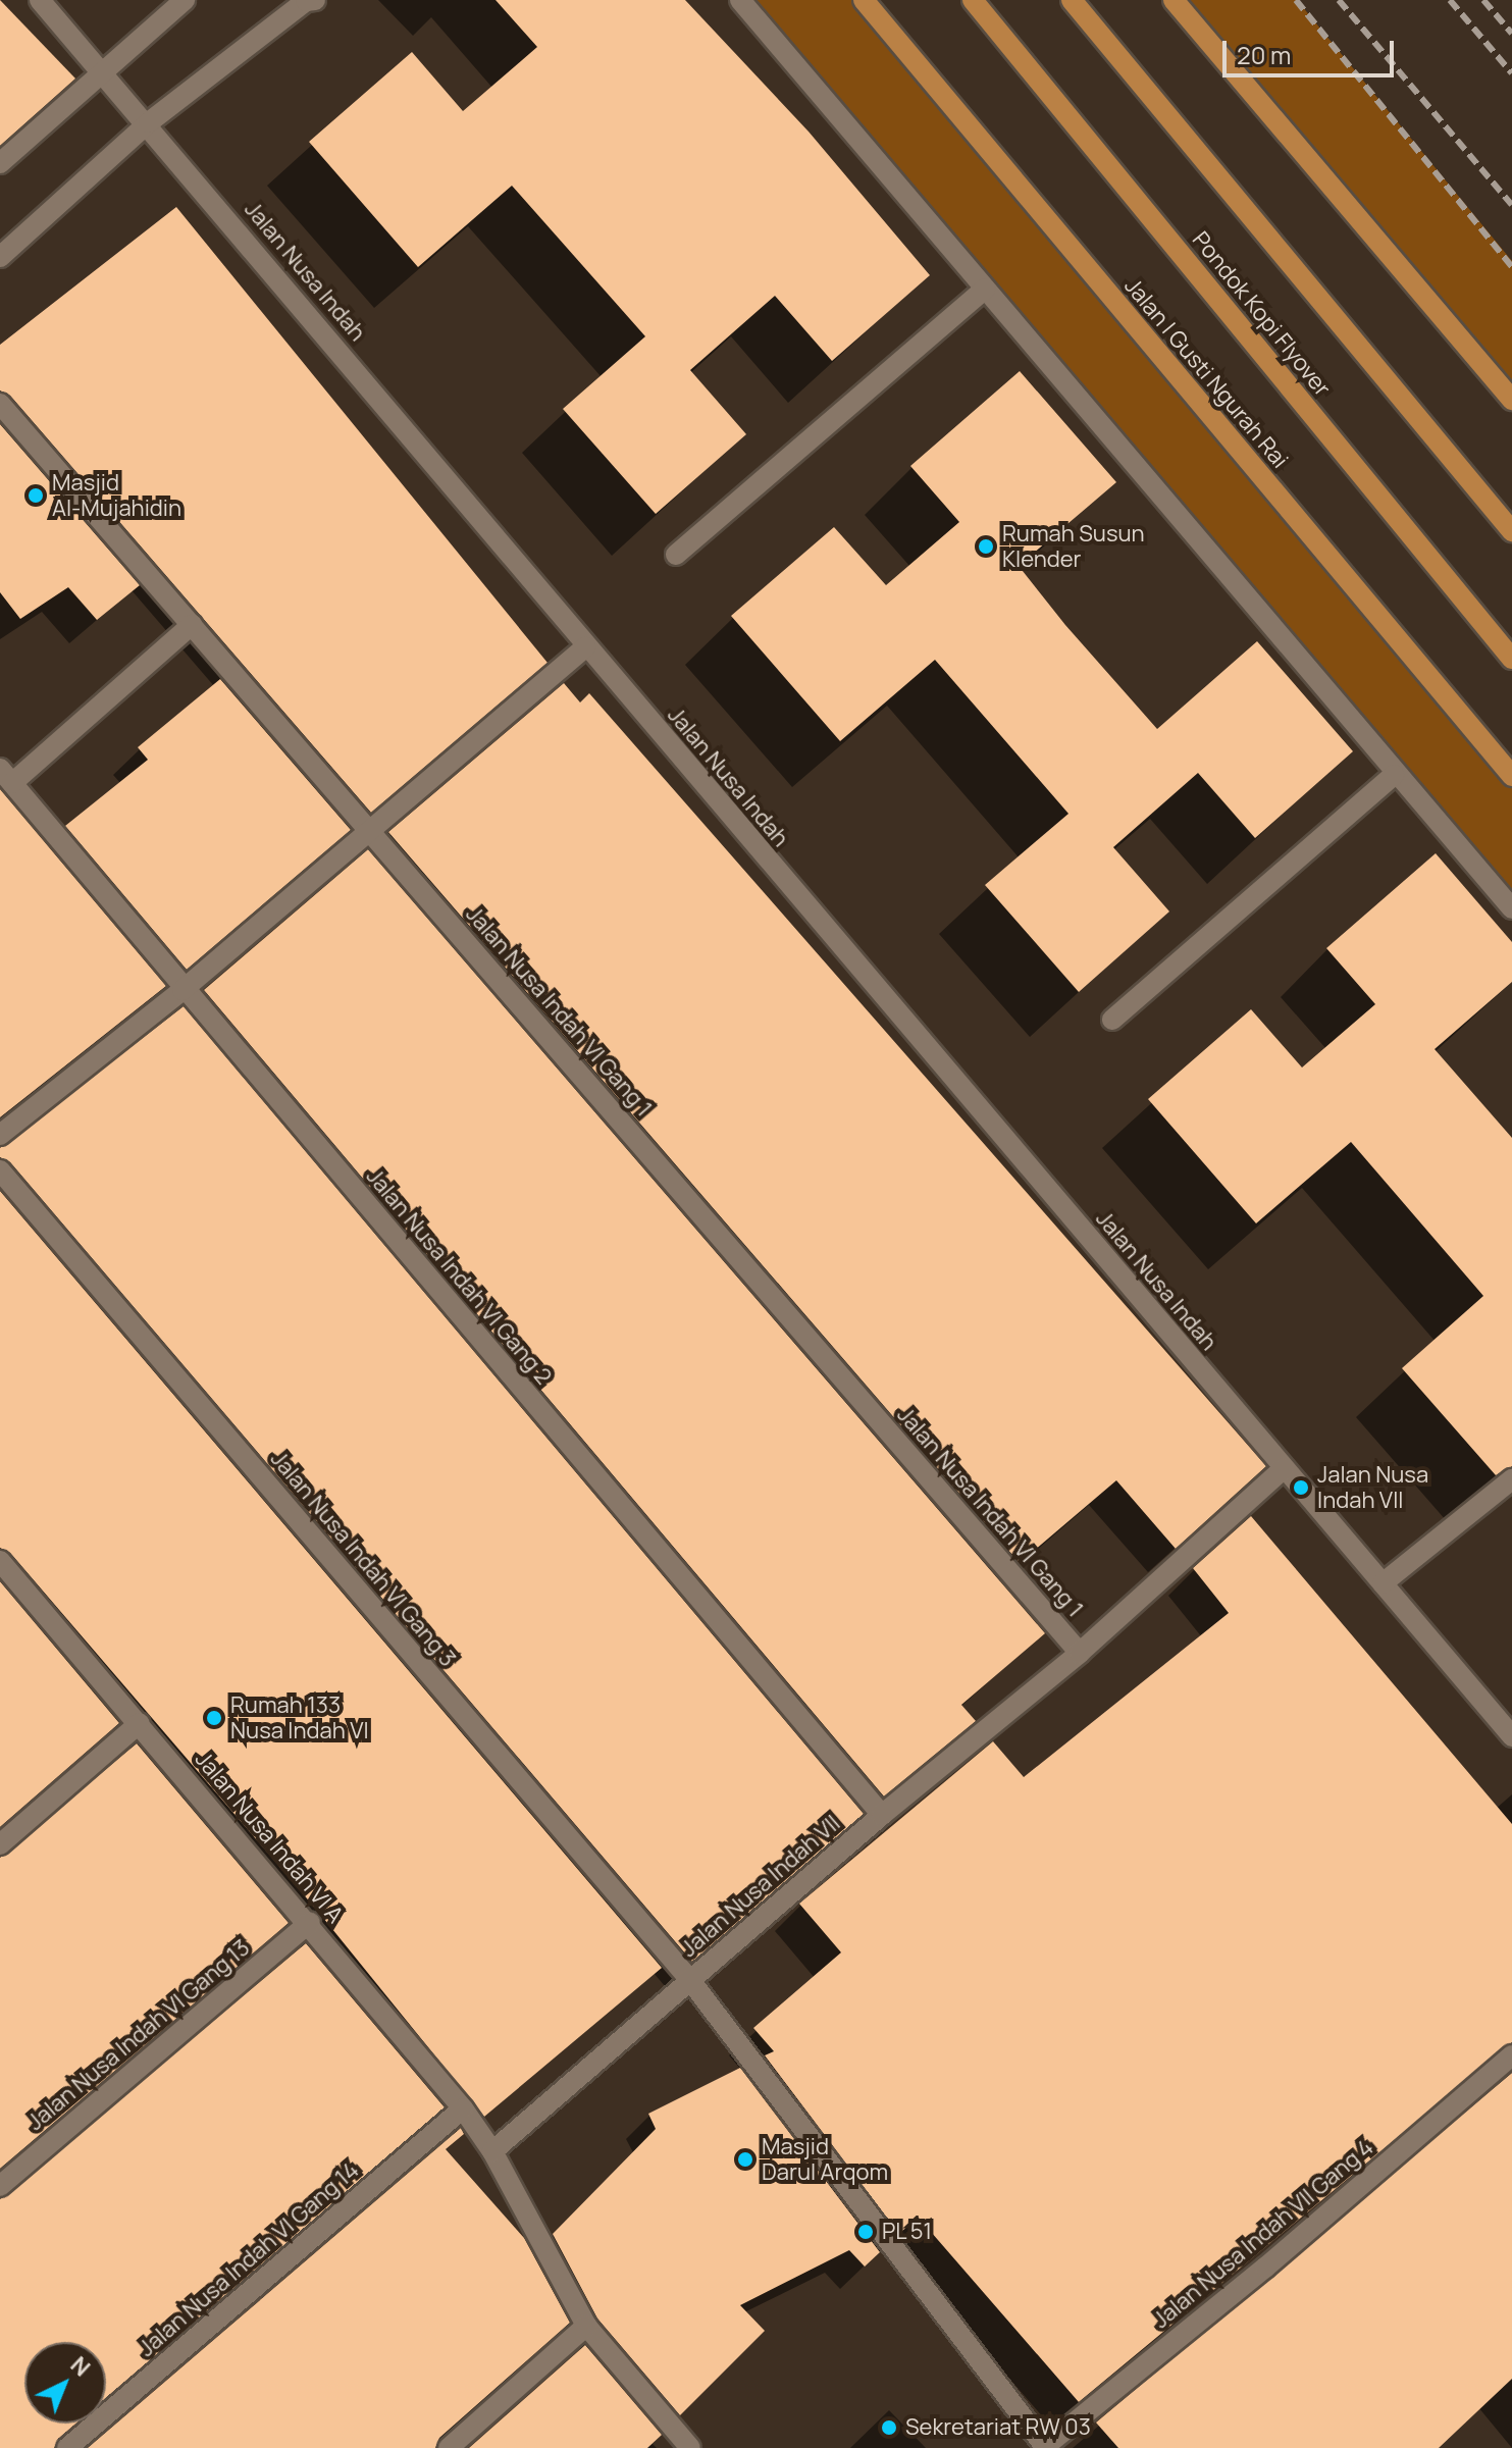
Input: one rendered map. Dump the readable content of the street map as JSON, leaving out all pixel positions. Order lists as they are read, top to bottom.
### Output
{
  "streets": {
    "main road": ["Pondok Kopi Flyover", "Jalan I Gusti Ngurah Rai"],
    "street": [
      "Jalan Nusa Indah",
      "Jalan Nusa Indah VI Gang 1",
      "Jalan Nusa Indah VI Gang 2",
      "Jalan Nusa Indah VI Gang 3",
      "Jalan Nusa Indah VI A",
      "Jalan Nusa Indah VII",
      "Jalan Nusa Indah VI Gang 13",
      "Jalan Nusa Indah VII Gang 4",
      "Jalan Nusa Indah VI Gang 14"
    ]
  },
  "crossings": [
    ["Jalan Nusa Indah", "Jalan Nusa Indah VII"],
    ["Jalan Nusa Indah VI Gang 1", "Jalan Nusa Indah VII"],
    ["Jalan Nusa Indah VI Gang 2", "Jalan Nusa Indah VII"],
    ["Jalan Nusa Indah VI Gang 3", "Jalan Nusa Indah VII"],
    ["Jalan Nusa Indah VI Gang 3", "Jalan Nusa Indah VII Gang 4"],
    ["Jalan Nusa Indah VI A", "Jalan Nusa Indah VII"],
    ["Jalan Nusa Indah VI A", "Jalan Nusa Indah VI Gang 13"],
    ["Jalan Nusa Indah VI A", "Jalan Nusa Indah VI Gang 14"]
  ],
  "places": [
    "Masjid Al-Mujahidin",
    "Rumah Susun Klender",
    "Jalan Nusa Indah VII",
    "Rumah 133 Nusa Indah VI",
    "Masjid Darul Arqom",
    "PL 51",
    "Sekretariat RW 03"
  ],
  "scale_bar": "20 m",
  "north": "top right"
}
